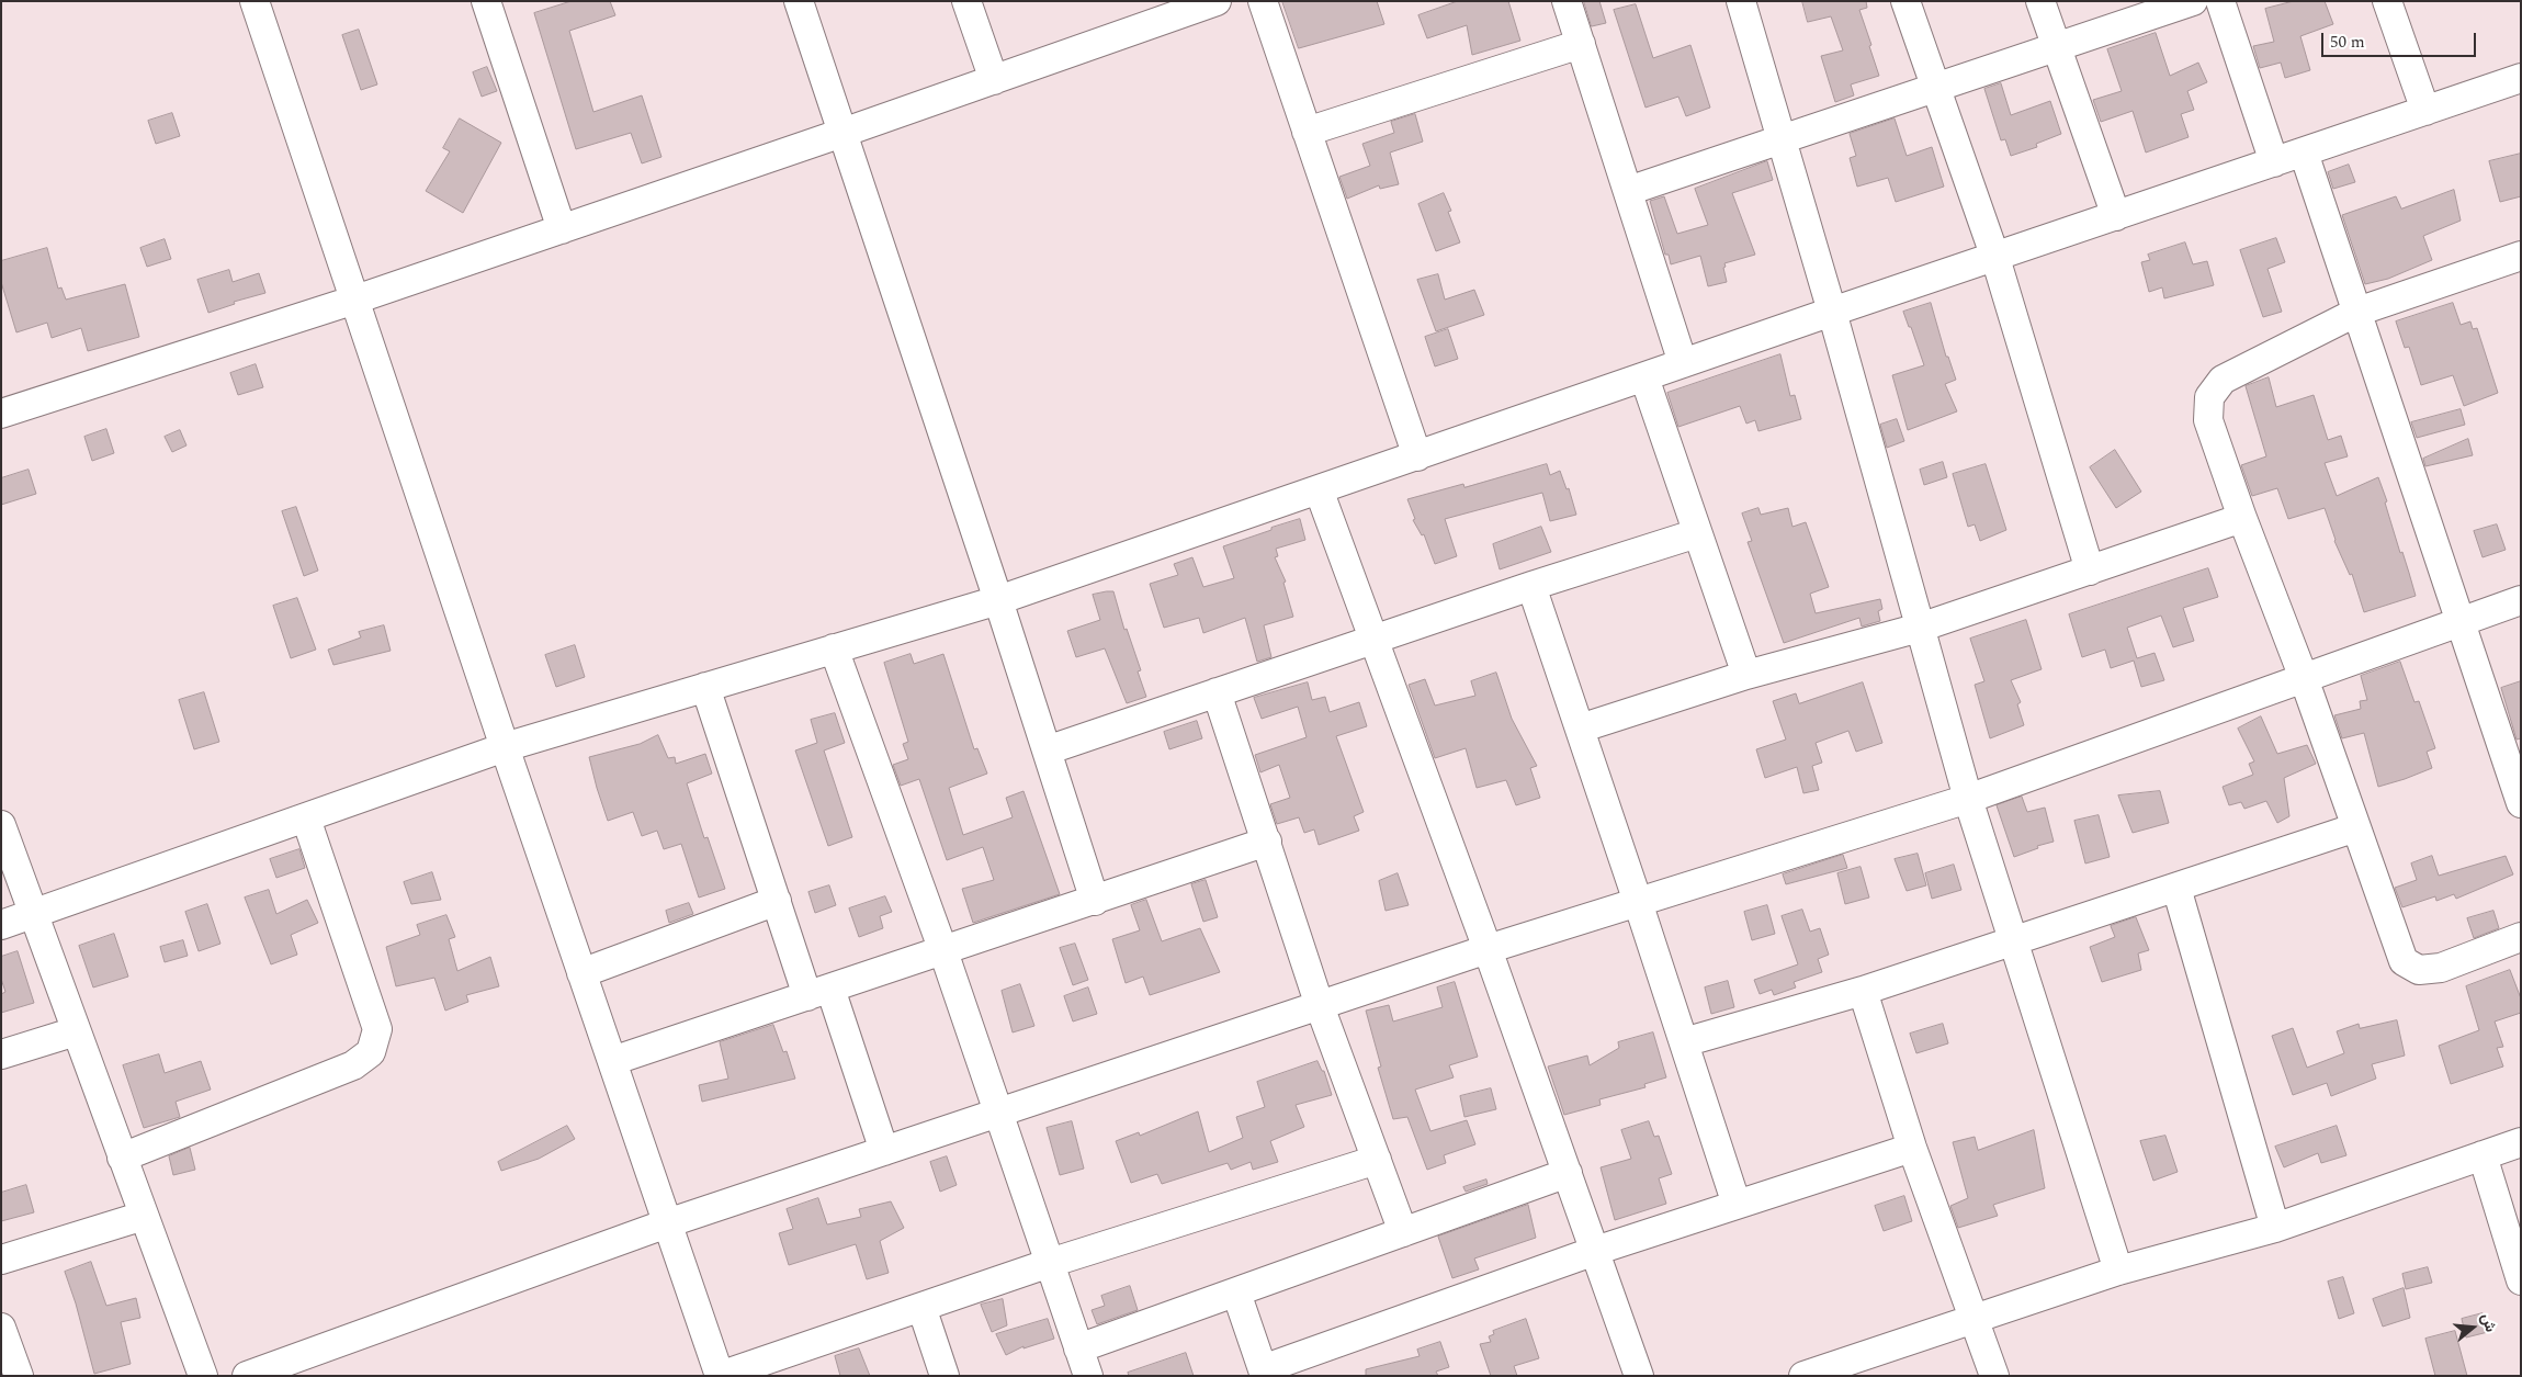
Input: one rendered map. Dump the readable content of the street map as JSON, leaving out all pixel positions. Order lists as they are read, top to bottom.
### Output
{
  "scale_bar": "50 m",
  "north": "right"
}
